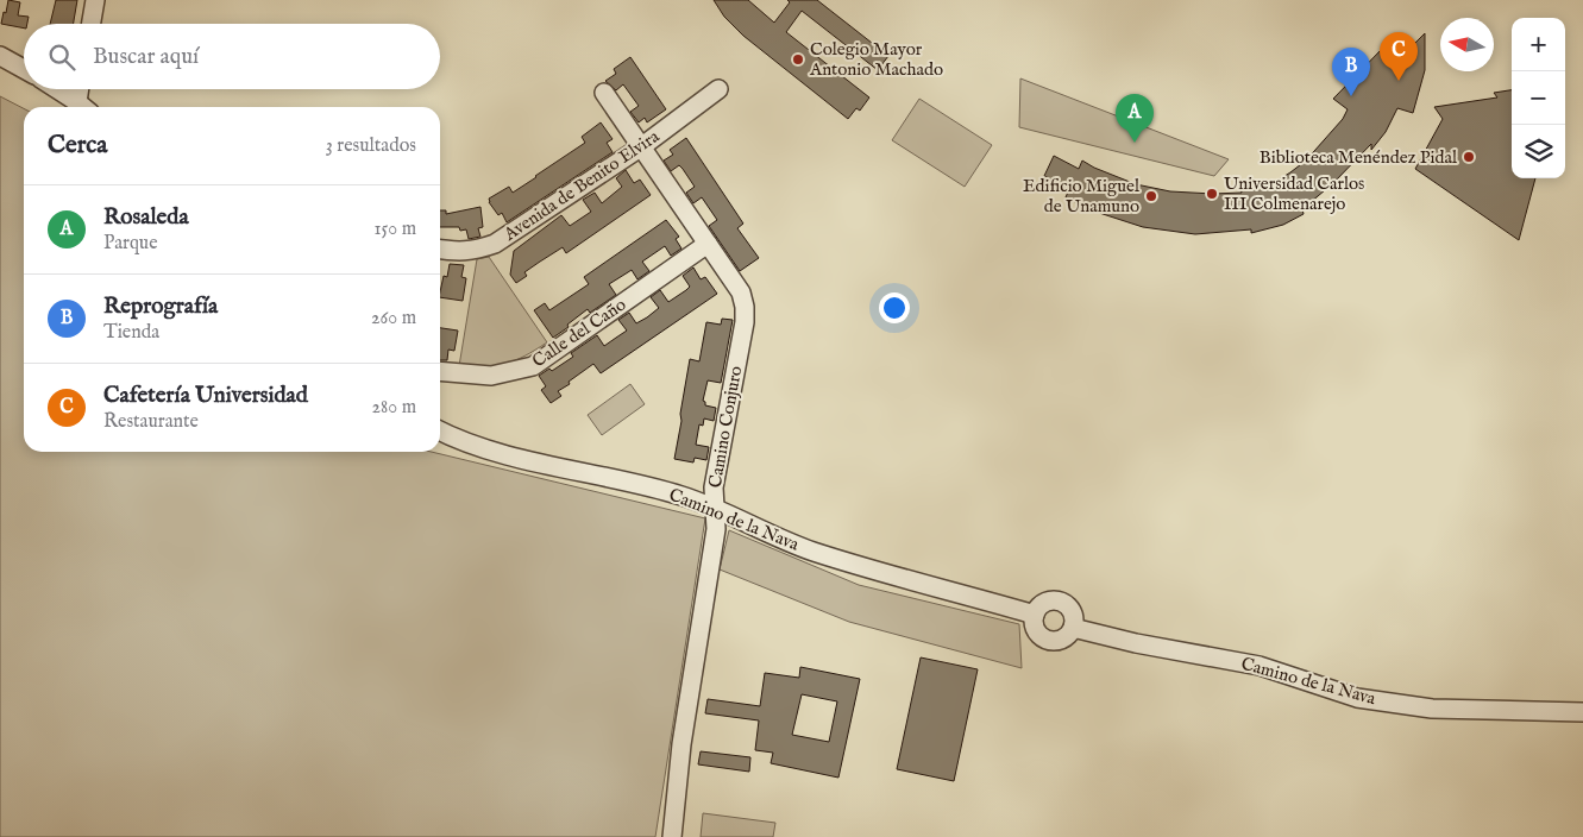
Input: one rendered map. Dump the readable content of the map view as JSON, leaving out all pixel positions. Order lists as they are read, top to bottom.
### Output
{
  "streets": {
    "street": [
      "Avenida de Benito Elvira",
      "Calle del Caño",
      "Camino Conjuro",
      "Camino de la Nava"
    ]
  },
  "crossings": [
    ["Avenida de Benito Elvira", "Camino Conjuro"],
    ["Calle del Caño", "Camino Conjuro"],
    ["Camino Conjuro", "Camino de la Nava"]
  ],
  "places": [
    "Colegio Mayor Antonio Machado",
    "Biblioteca Menéndez Pidal",
    "Universidad Carlos III Colmenarejo",
    "Edificio Miguel de Unamuno"
  ],
  "north": "left",
  "page": {
    "map_buttons": ["+", "−"],
    "search": "Buscar aquí",
    "pins": ["C", "B", "A"],
    "heading": ["Cerca", "3 resultados"],
    "list": [
      {
        "mark": "A",
        "name": "Rosaleda",
        "note": "Parque",
        "value": "150 m"
      },
      {
        "mark": "B",
        "name": "Reprografía",
        "note": "Tienda",
        "value": "260 m"
      },
      {
        "mark": "C",
        "name": "Cafetería Universidad",
        "note": "Restaurante",
        "value": "280 m"
      }
    ]
  }
}
